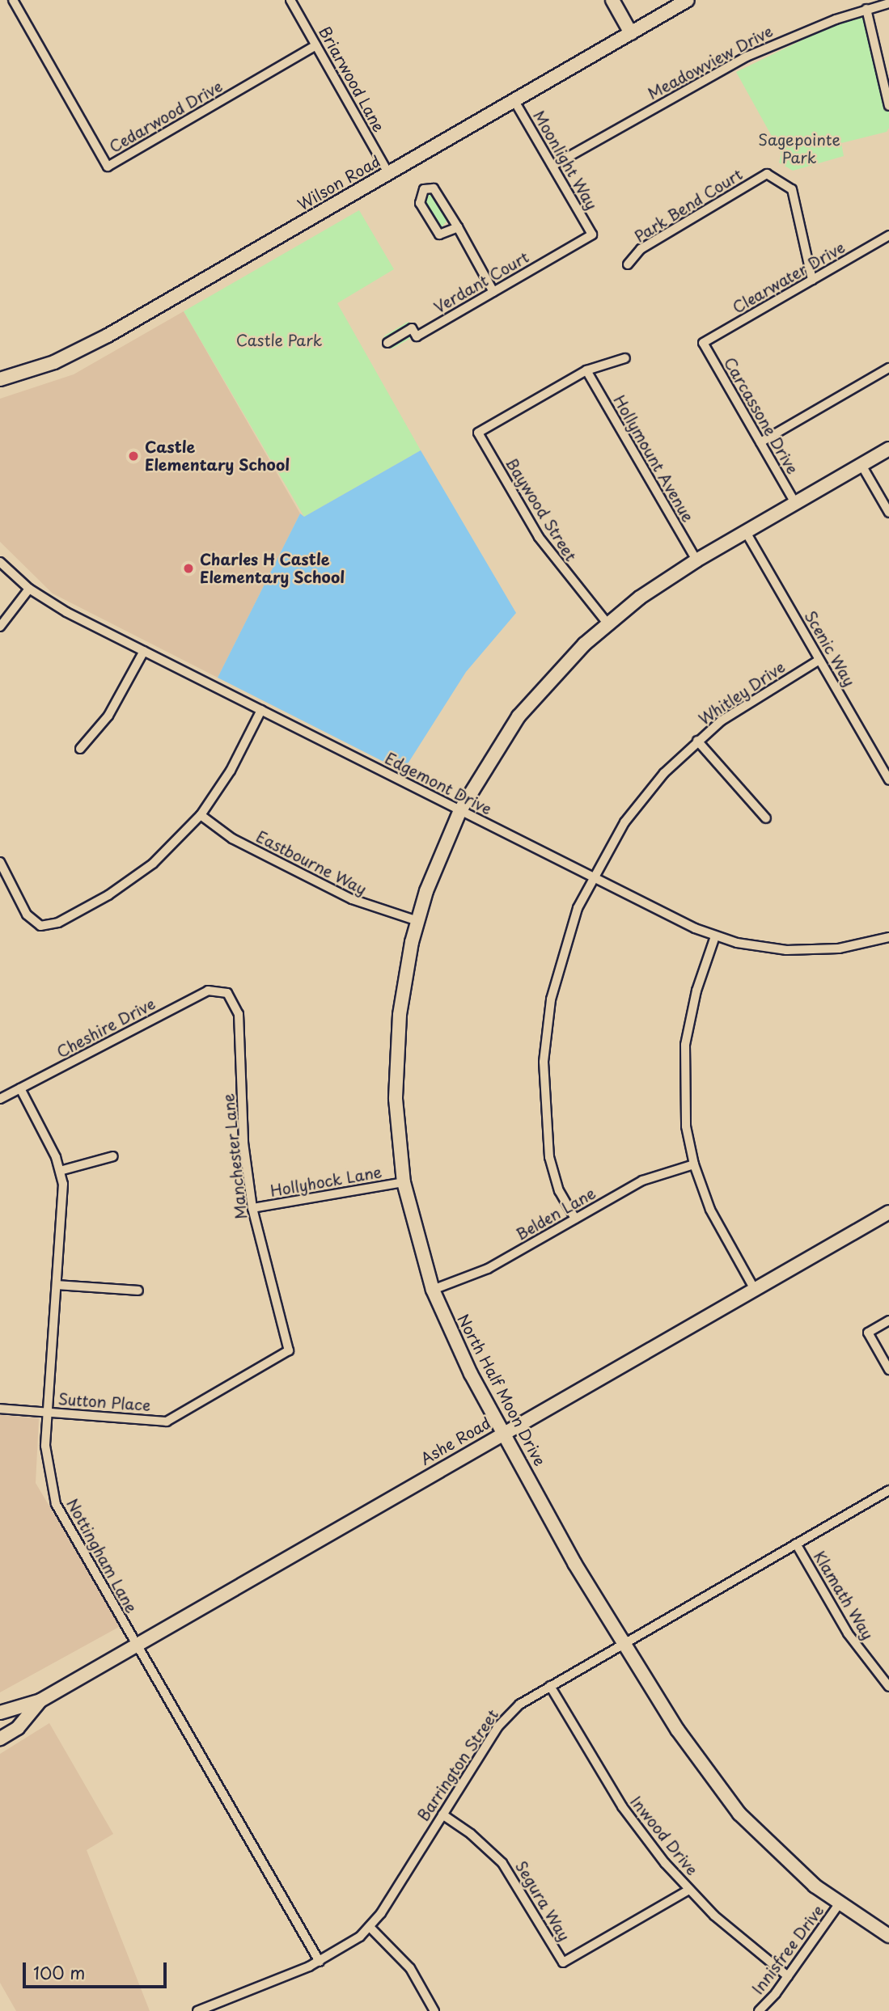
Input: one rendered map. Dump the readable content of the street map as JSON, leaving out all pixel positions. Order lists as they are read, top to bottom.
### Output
{
  "streets": {
    "street": [
      "Meadowview Drive",
      "Briarwood Lane",
      "Cedarwood Drive",
      "Moonlight Way",
      "Wilson Road",
      "Park Bend Court",
      "Clearwater Drive",
      "Verdant Court",
      "Carcassone Drive",
      "Hollymount Avenue",
      "Baywood Street",
      "Scenic Way",
      "Whitley Drive",
      "Edgemont Drive",
      "Eastbourne Way",
      "Cheshire Drive",
      "Manchester Lane",
      "Hollyhock Lane",
      "Belden Lane",
      "North Half Moon Drive",
      "Sutton Place",
      "Ashe Road",
      "Nottingham Lane",
      "Klamath Way",
      "Barrington Street",
      "Inwood Drive",
      "Segura Way",
      "Innisfree Drive"
    ]
  },
  "crossings": [
    ["Meadowview Drive", "Moonlight Way"],
    ["Briarwood Lane", "Cedarwood Drive"],
    ["Briarwood Lane", "Wilson Road"],
    ["Moonlight Way", "Wilson Road"],
    ["Moonlight Way", "Verdant Court"],
    ["Park Bend Court", "Clearwater Drive"],
    ["Clearwater Drive", "Carcassone Drive"],
    ["Carcassone Drive", "North Half Moon Drive"],
    ["Hollymount Avenue", "Baywood Street"],
    ["Hollymount Avenue", "North Half Moon Drive"],
    ["Baywood Street", "North Half Moon Drive"],
    ["Scenic Way", "Whitley Drive"],
    ["Scenic Way", "North Half Moon Drive"],
    ["Whitley Drive", "Edgemont Drive"],
    ["Whitley Drive", "Belden Lane"],
    ["Edgemont Drive", "North Half Moon Drive"],
    ["Eastbourne Way", "North Half Moon Drive"],
    ["Cheshire Drive", "Manchester Lane"],
    ["Cheshire Drive", "Nottingham Lane"],
    ["Manchester Lane", "Hollyhock Lane"],
    ["Manchester Lane", "Sutton Place"],
    ["Hollyhock Lane", "North Half Moon Drive"],
    ["Belden Lane", "North Half Moon Drive"],
    ["North Half Moon Drive", "Ashe Road"],
    ["North Half Moon Drive", "Barrington Street"],
    ["North Half Moon Drive", "Innisfree Drive"],
    ["Sutton Place", "Nottingham Lane"],
    ["Ashe Road", "Nottingham Lane"],
    ["Nottingham Lane", "Barrington Street"],
    ["Klamath Way", "Barrington Street"],
    ["Barrington Street", "Inwood Drive"],
    ["Barrington Street", "Segura Way"],
    ["Inwood Drive", "Segura Way"],
    ["Inwood Drive", "Innisfree Drive"]
  ],
  "parks": ["Sagepointe Park", "Castle Park"],
  "places": ["Castle Elementary School", "Charles H Castle Elementary School"],
  "scale_bar": "100 m"
}
